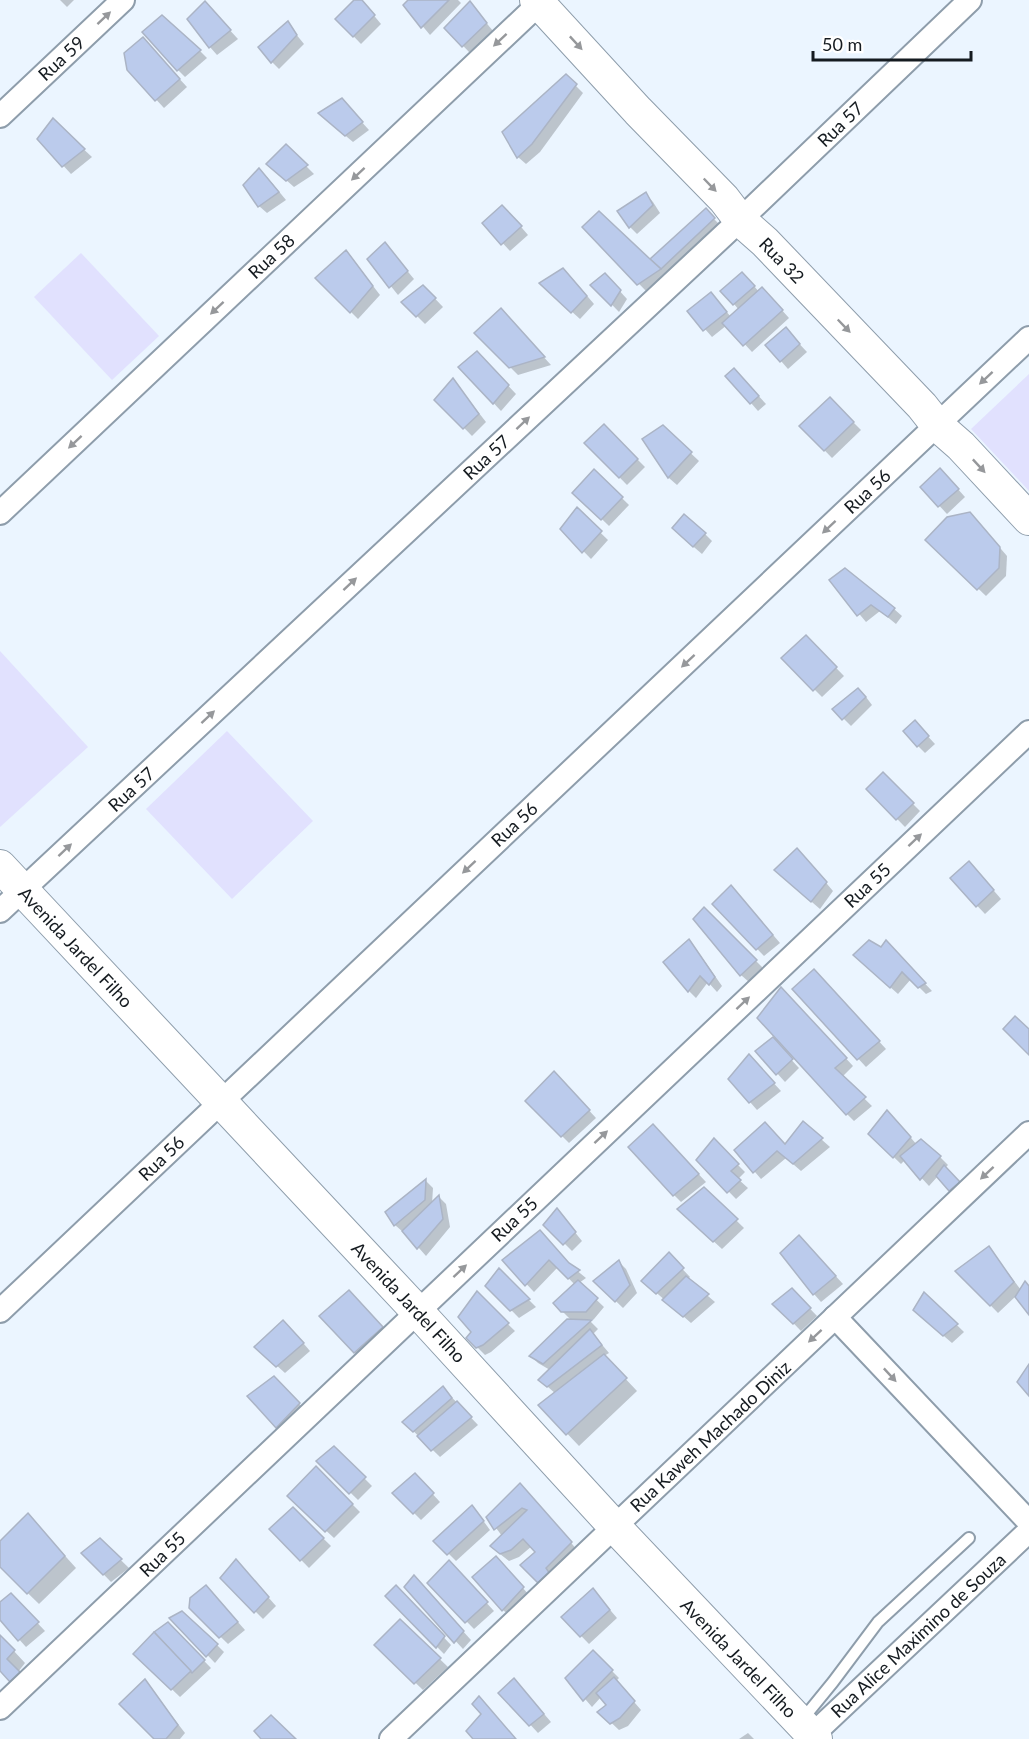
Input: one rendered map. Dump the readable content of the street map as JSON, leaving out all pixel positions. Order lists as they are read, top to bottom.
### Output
{
  "streets": {
    "main road": ["Rua 32", "Avenida Jardel Filho"],
    "street": [
      "Rua 59",
      "Rua 57",
      "Rua 58",
      "Rua 56",
      "Rua 55",
      "Rua Kaweh Machado Diniz",
      "Rua Alice Maximino de Souza"
    ]
  },
  "crossings": [
    ["Rua 57", "Rua 32"],
    ["Rua 57", "Avenida Jardel Filho"],
    ["Rua 58", "Rua 32"],
    ["Rua 32", "Rua 56"],
    ["Rua 56", "Avenida Jardel Filho"],
    ["Rua 55", "Avenida Jardel Filho"],
    ["Avenida Jardel Filho", "Rua Kaweh Machado Diniz"],
    ["Avenida Jardel Filho", "Rua Alice Maximino de Souza"]
  ],
  "one_way": [
    "Rua 59",
    "Rua 57",
    "Rua 58",
    "Rua 32",
    "Rua 56",
    "Rua 55",
    "Rua Kaweh Machado Diniz"
  ],
  "scale_bar": "50 m"
}
